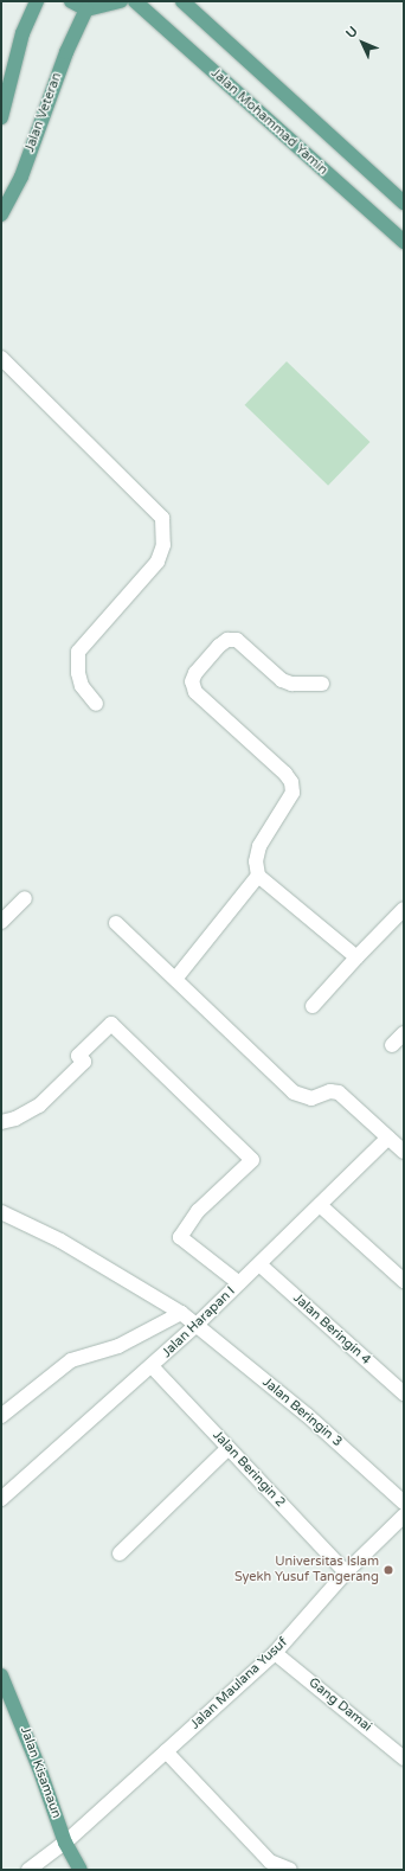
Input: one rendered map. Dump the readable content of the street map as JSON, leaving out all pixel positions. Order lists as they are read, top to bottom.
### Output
{
  "streets": {
    "main road": ["Jalan Veteran", "Jalan Mohammad Yamin", "Jalan Kisamaun"],
    "street": [
      "Jalan Harapan I",
      "Jalan Beringin 4",
      "Jalan Beringin 3",
      "Jalan Beringin 2",
      "Jalan Maulana Yusuf",
      "Gang Damai"
    ]
  },
  "crossings": [
    ["Jalan Harapan I", "Jalan Beringin 4"],
    ["Jalan Harapan I", "Jalan Beringin 3"],
    ["Jalan Harapan I", "Jalan Beringin 2"],
    ["Jalan Beringin 2", "Jalan Maulana Yusuf"],
    ["Jalan Maulana Yusuf", "Gang Damai"],
    ["Jalan Maulana Yusuf", "Jalan Kisamaun"]
  ],
  "places": ["Universitas Islam Syekh Yusuf Tangerang"],
  "north": "top left"
}
